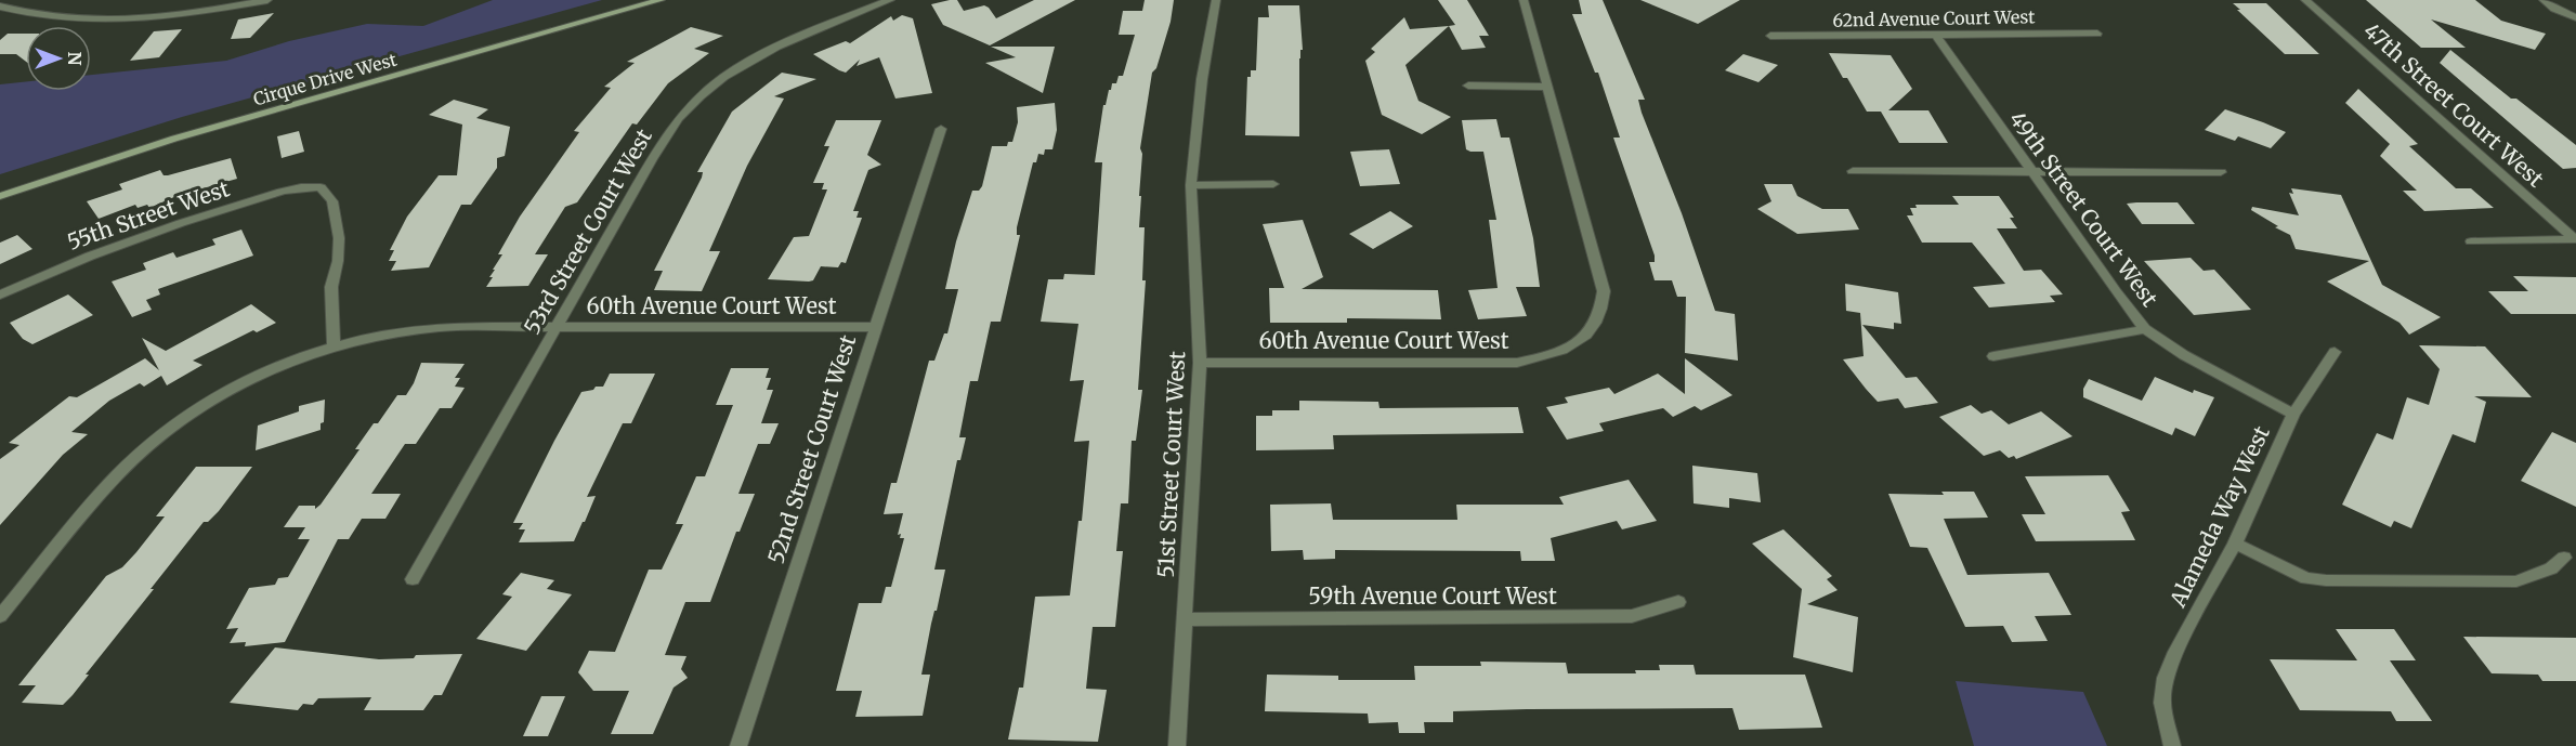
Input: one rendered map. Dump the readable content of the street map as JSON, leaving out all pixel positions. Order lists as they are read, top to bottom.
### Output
{
  "streets": {
    "main road": ["Cirque Drive West"],
    "street": [
      "62nd Avenue Court West",
      "47th Street Court West",
      "49th Street Court West",
      "55th Street West",
      "53rd Street Court West",
      "60th Avenue Court West",
      "52nd Street Court West",
      "51st Street Court West",
      "Alameda Way West",
      "59th Avenue Court West"
    ]
  },
  "crossings": [
    ["62nd Avenue Court West", "49th Street Court West"],
    ["49th Street Court West", "Alameda Way West"],
    ["55th Street West", "60th Avenue Court West"],
    ["53rd Street Court West", "60th Avenue Court West"],
    ["60th Avenue Court West", "52nd Street Court West"],
    ["60th Avenue Court West", "51st Street Court West"],
    ["51st Street Court West", "59th Avenue Court West"]
  ],
  "north": "right"
}
